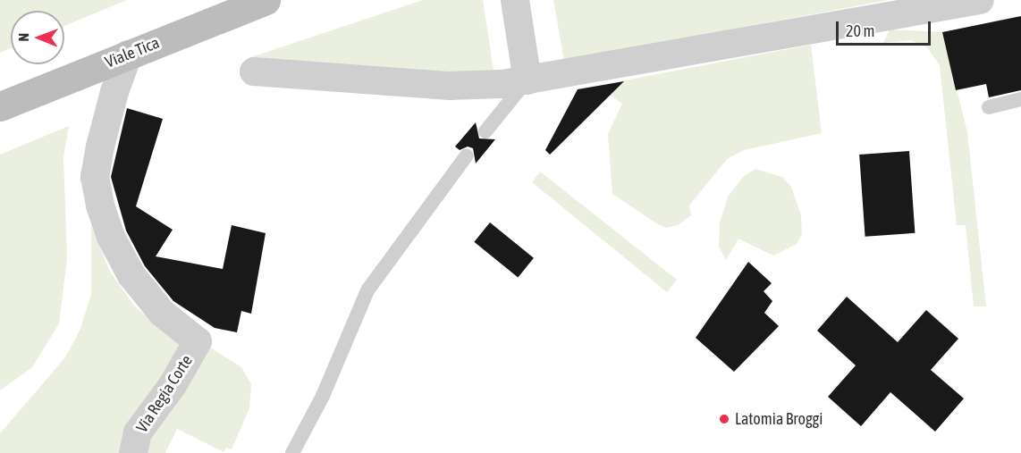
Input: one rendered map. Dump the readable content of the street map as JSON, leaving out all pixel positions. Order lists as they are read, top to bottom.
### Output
{
  "streets": {
    "main road": ["Viale Tica"],
    "street": ["Via Regia Corte"]
  },
  "crossings": [
    ["Viale Tica", "Via Regia Corte"]
  ],
  "places": ["Latomia Broggi"],
  "scale_bar": "20 m",
  "north": "left"
}
